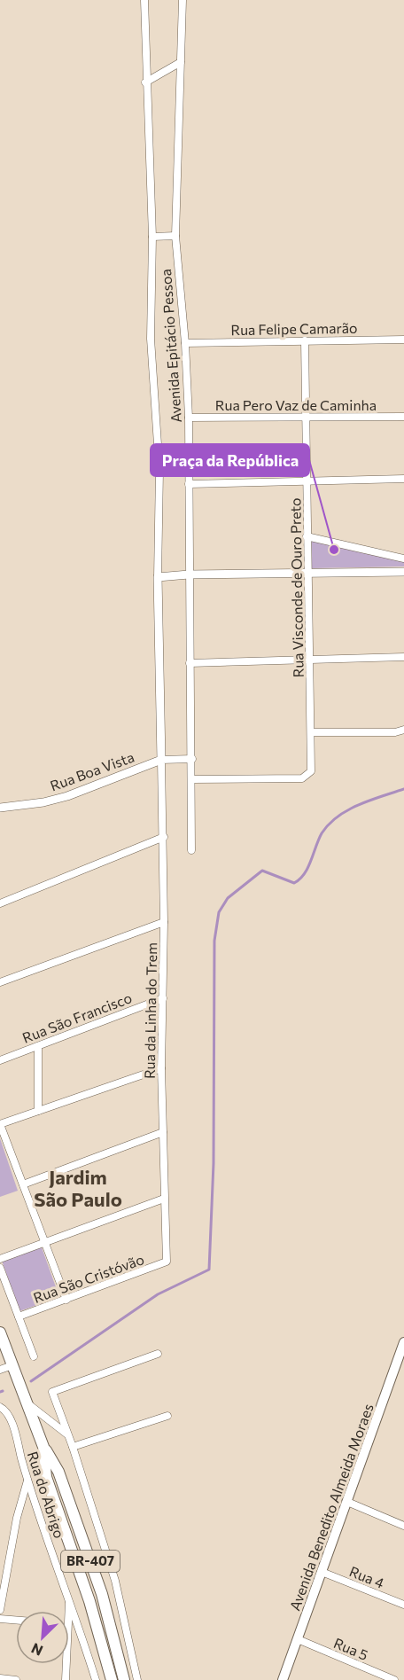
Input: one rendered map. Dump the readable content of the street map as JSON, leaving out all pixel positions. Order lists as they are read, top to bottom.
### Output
{
  "streets": {
    "highway": ["BR-407"],
    "main road": ["Avenida Benedito Almeida Moraes"],
    "street": [
      "Rua Felipe Camarão",
      "Avenida Epitácio Pessoa",
      "Rua Pero Vaz de Caminha",
      "Rua Visconde de Ouro Preto",
      "Rua Boa Vista",
      "Rua da Linha do Trem",
      "Rua São Francisco",
      "Rua São Cristóvão",
      "Rua do Abrigo",
      "Rua 4",
      "Rua 5"
    ]
  },
  "crossings": [
    ["Rua Felipe Camarão", "Avenida Epitácio Pessoa"],
    ["Rua Felipe Camarão", "Rua Visconde de Ouro Preto"],
    ["Avenida Epitácio Pessoa", "Rua Pero Vaz de Caminha"],
    ["Avenida Epitácio Pessoa", "Rua Visconde de Ouro Preto"],
    ["Rua Pero Vaz de Caminha", "Rua Visconde de Ouro Preto"],
    ["Rua Boa Vista", "Rua da Linha do Trem"],
    ["Rua da Linha do Trem", "Rua São Francisco"],
    ["Rua da Linha do Trem", "Rua São Cristóvão"],
    ["Avenida Benedito Almeida Moraes", "Rua 4"],
    ["Avenida Benedito Almeida Moraes", "Rua 5"]
  ],
  "districts": ["Jardim São Paulo"],
  "places": ["Praça da República"],
  "north": "bottom left"
}
